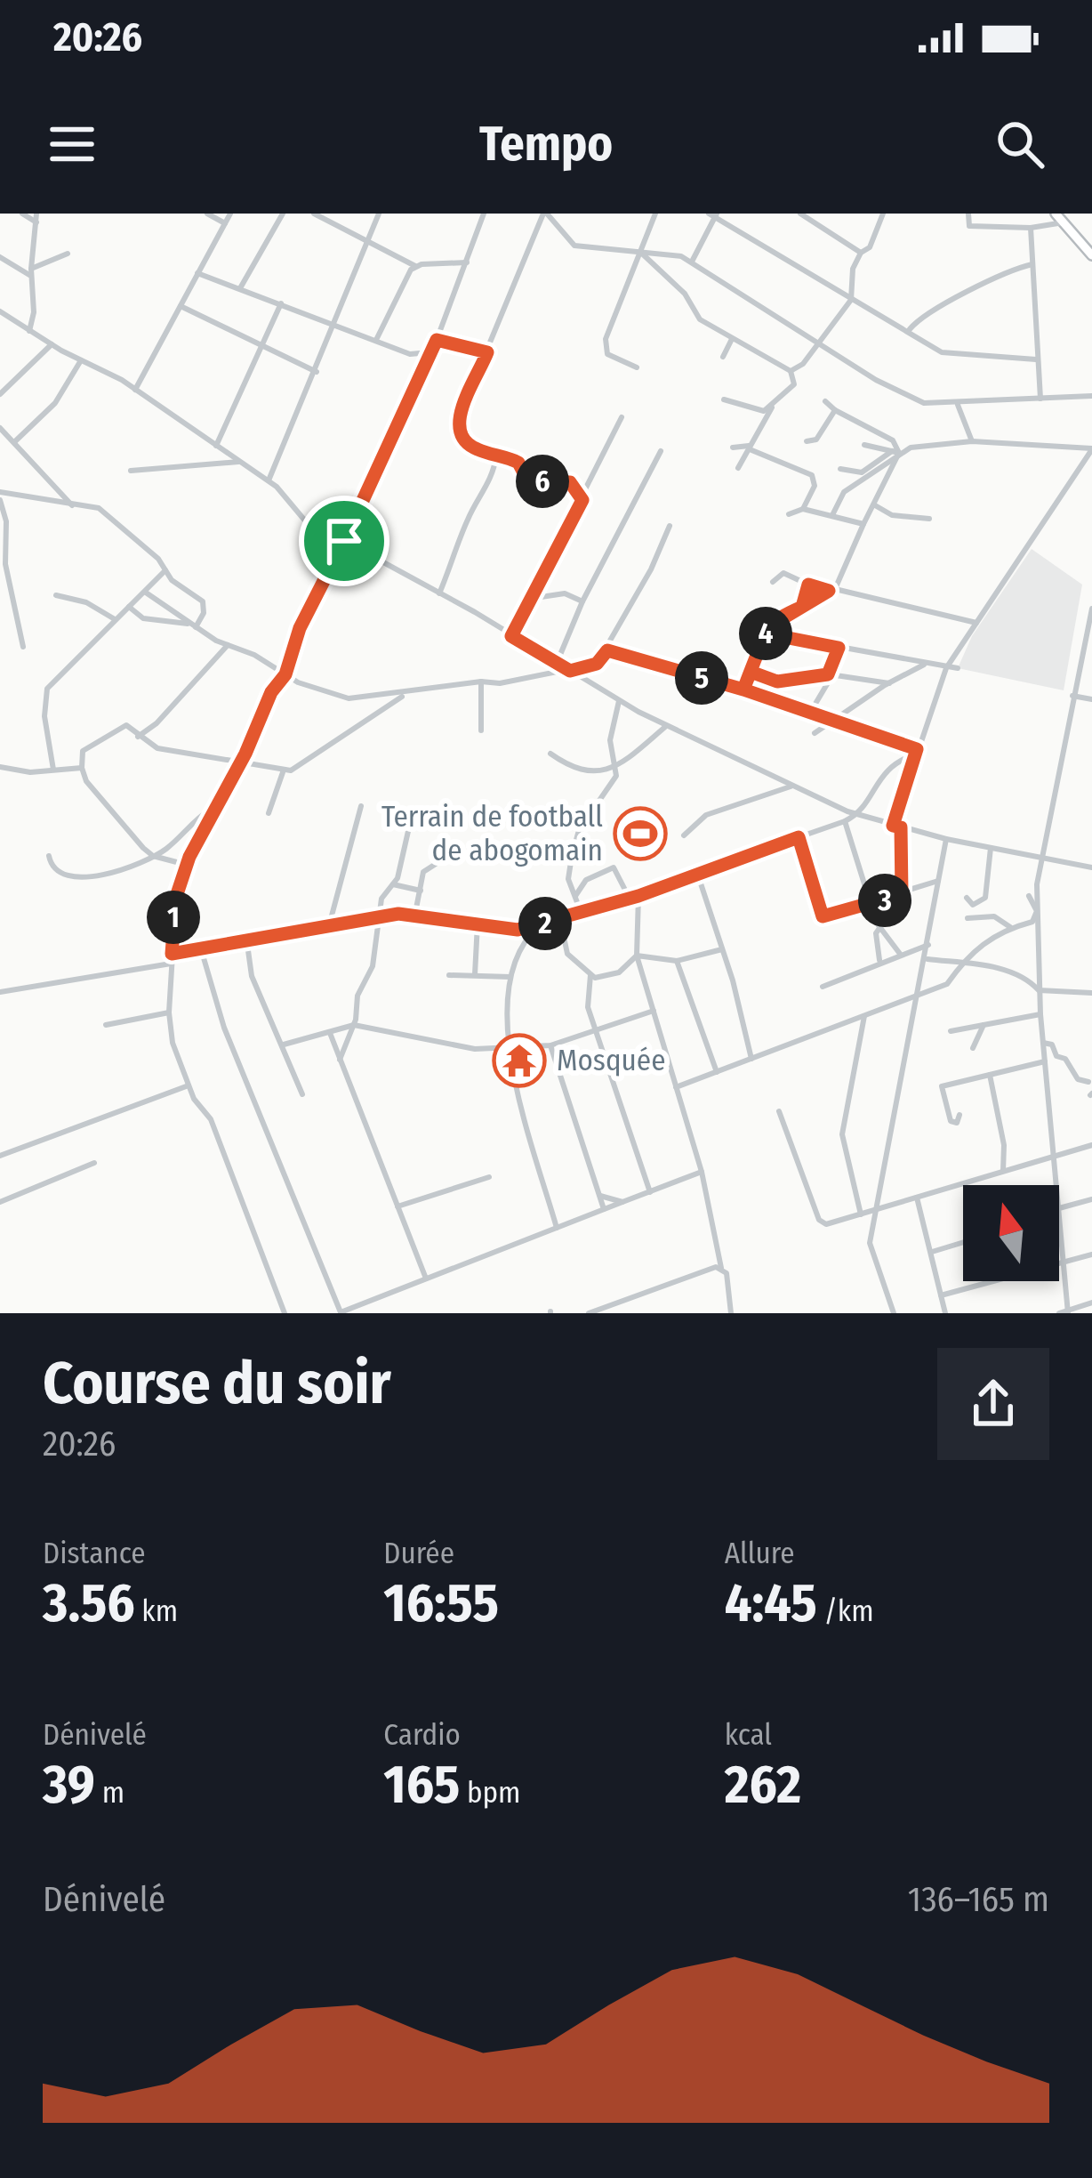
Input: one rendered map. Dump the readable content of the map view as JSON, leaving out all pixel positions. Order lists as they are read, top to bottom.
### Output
{
  "places": {
    "sports": ["Terrain de football de abogomain"],
    "temple": ["Mosquée"]
  },
  "north": "top",
  "page": {
    "status": "20:26",
    "header": "Tempo",
    "pins": [
      "6",
      "4",
      "5",
      "3",
      "1",
      "2"
    ],
    "heading": ["Course du soir", "20:26"],
    "stats": [
      ["Distance", "3.56 km"],
      ["Durée", "16:55"],
      ["Allure", "4:45 /km"],
      ["Dénivelé", "39 m"],
      ["Cardio", "165 bpm"],
      ["kcal", "262"]
    ],
    "chart": ["Dénivelé", "136–165 m"]
  }
}
